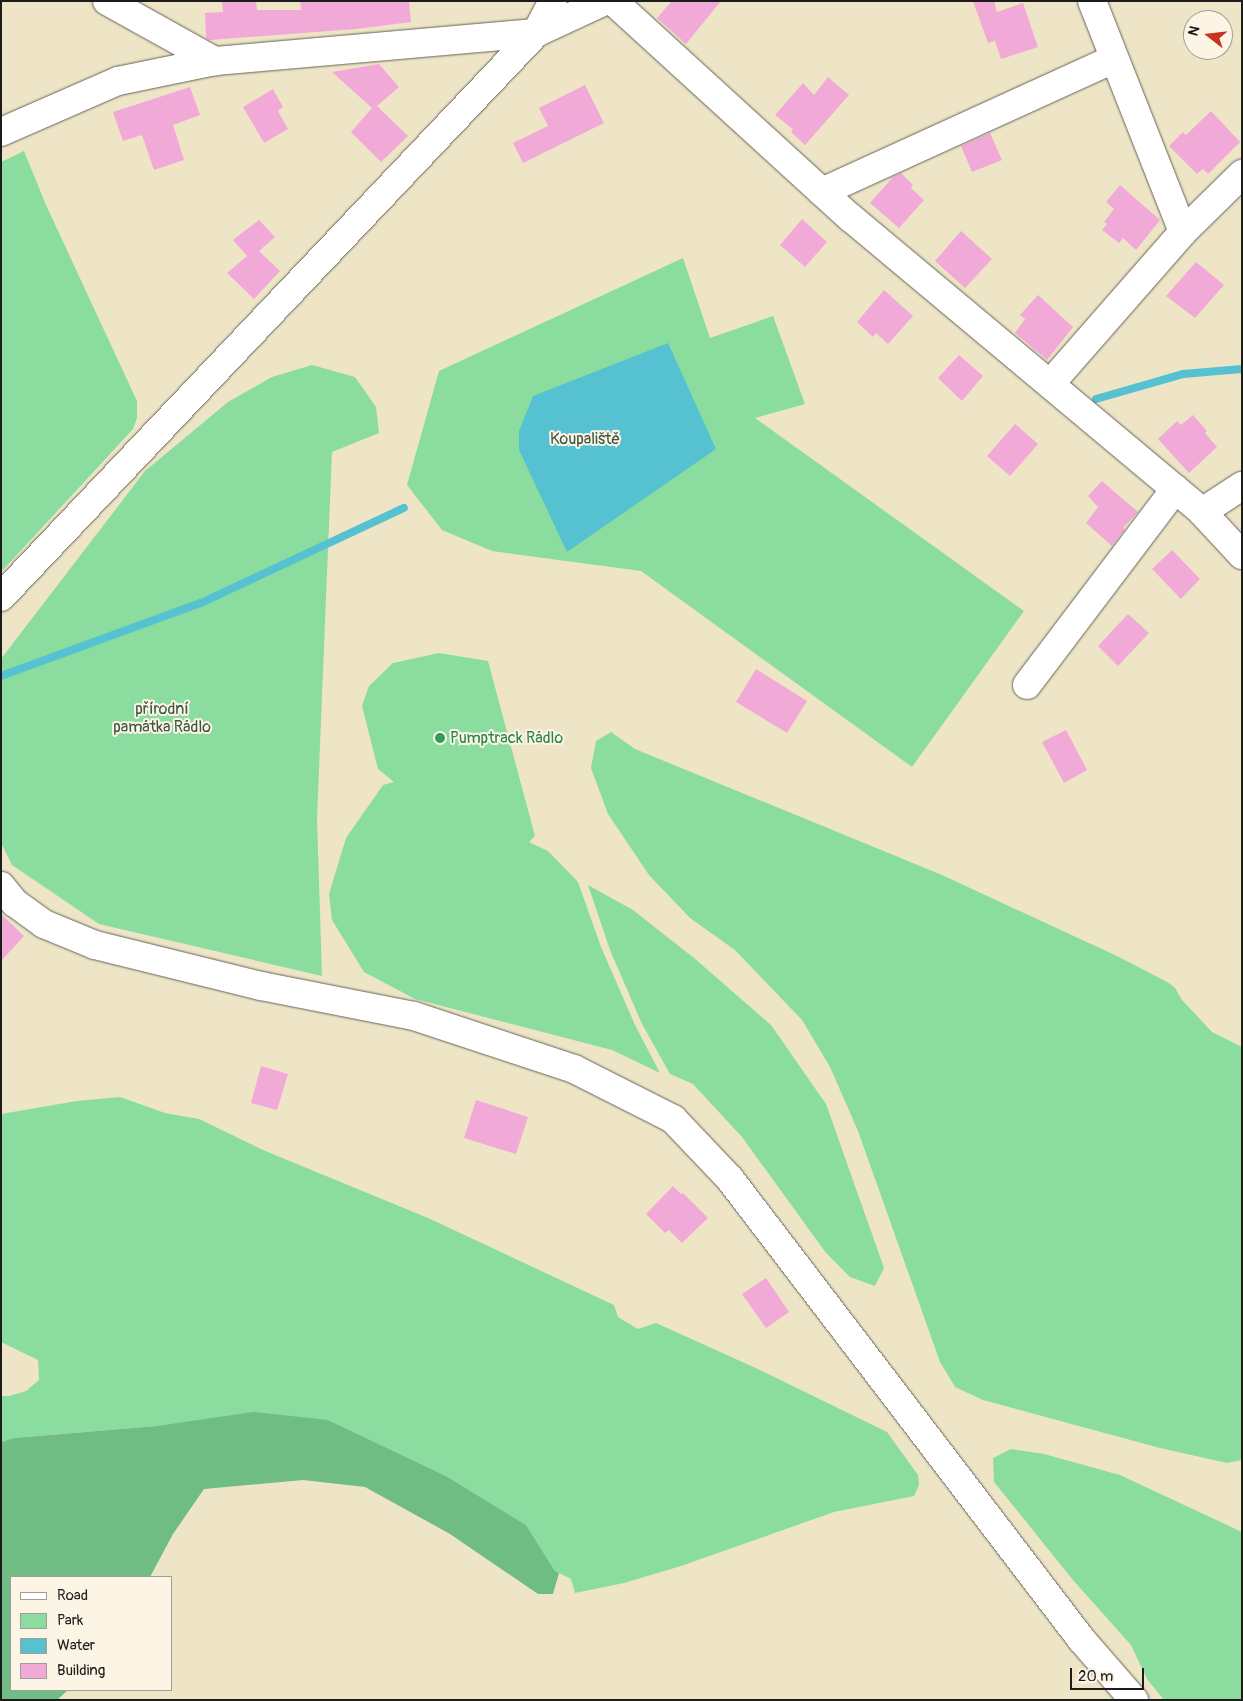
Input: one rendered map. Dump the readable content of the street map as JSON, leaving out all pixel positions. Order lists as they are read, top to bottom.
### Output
{
  "parks": ["Koupaliště", "přírodní památka Rádlo"],
  "places": ["Pumptrack Rádlo"],
  "legend": [
    "Road",
    "Park",
    "Water",
    "Building"
  ],
  "scale_bar": "20 m",
  "north": "left"
}
